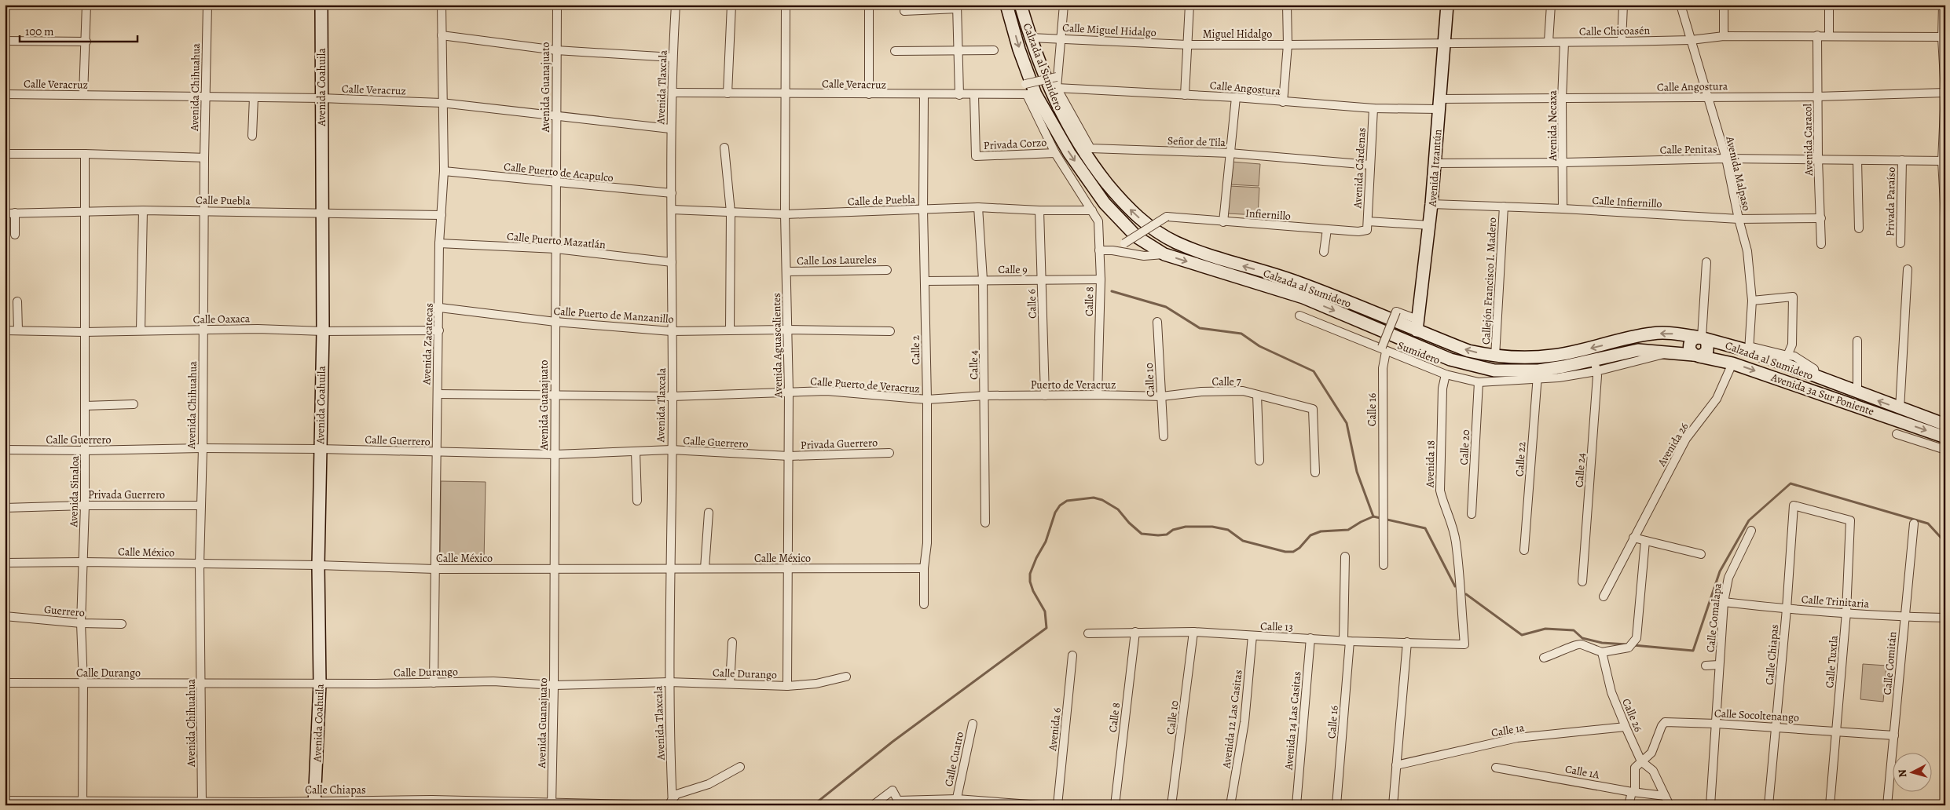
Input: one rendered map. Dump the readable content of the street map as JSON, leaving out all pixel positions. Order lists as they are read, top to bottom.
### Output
{
  "streets": {
    "main road": [
      "Calzada al Sumidero",
      "Avenida Coahuila",
      "Avenida Itzantún",
      "Avenida 3a Sur Poniente"
    ],
    "street": [
      "Calle Miguel Hidalgo",
      "Calle Chicoasén",
      "Miguel Hidalgo",
      "Calle Veracruz",
      "Calle Angostura",
      "Avenida Chihuahua",
      "Avenida Guanajuato",
      "Avenida Tlaxcala",
      "Avenida Necaxa",
      "Avenida Caracol",
      "Señor de Tila",
      "Privada Corzo",
      "Calle Penitas",
      "Avenida Cárdenas",
      "Calle Puerto de Acapulco",
      "Avenida Malpaso",
      "Calle Puebla",
      "Calle de Puebla",
      "Calle Infiernillo",
      "Privada Paraíso",
      "Infiernillo",
      "Calle Puerto Mazatlán",
      "Calle Los Laureles",
      "Calle 9",
      "Callejón Francisco I. Madero",
      "Calle 8",
      "Calle 6",
      "Calle Puerto de Manzanillo",
      "Calle Oaxaca",
      "Avenida Zacatecas",
      "Avenida Aguascalientes",
      "Calle 2",
      "Sumidero",
      "Calle 4",
      "Calle 10",
      "Calle 7",
      "Calle Puerto de Veracruz",
      "Puerto de Veracruz",
      "Calle 16",
      "Calle Guerrero",
      "Privada Guerrero",
      "Avenida 26",
      "Calle 20",
      "Calle 22",
      "Avenida 18",
      "Calle 24",
      "Avenida Sinaloa",
      "Calle México",
      "Calle Trinitaria",
      "Guerrero",
      "Calle Comalapa",
      "Calle 13",
      "Calle Chiapas",
      "Calle Tuxtla",
      "Calle Comitán",
      "Calle Durango",
      "Calle 26",
      "Calle Socoltenango",
      "Avenida 12 Las Casitas",
      "Avenida 14 Las Casitas",
      "Avenida 6",
      "Calle 1a",
      "Calle Cuatro",
      "Calle 1A"
    ]
  },
  "crossings": [
    ["Calle Miguel Hidalgo", "Miguel Hidalgo"],
    ["Calle Miguel Hidalgo", "Calzada al Sumidero"],
    ["Calle Chicoasén", "Miguel Hidalgo"],
    ["Calle Chicoasén", "Avenida Necaxa"],
    ["Calle Chicoasén", "Avenida Caracol"],
    ["Calle Chicoasén", "Avenida Itzantún"],
    ["Calle Chicoasén", "Avenida Malpaso"],
    ["Calzada al Sumidero", "Calle Veracruz"],
    ["Calzada al Sumidero", "Calle Angostura"],
    ["Calzada al Sumidero", "Señor de Tila"],
    ["Calzada al Sumidero", "Avenida Itzantún"],
    ["Calzada al Sumidero", "Avenida Malpaso"],
    ["Calzada al Sumidero", "Callejón Francisco I. Madero"],
    ["Calzada al Sumidero", "Calle 8"],
    ["Calzada al Sumidero", "Sumidero"],
    ["Calzada al Sumidero", "Avenida 3a Sur Poniente"],
    ["Calzada al Sumidero", "Calle 16"],
    ["Calzada al Sumidero", "Calle 22"],
    ["Calzada al Sumidero", "Calle 24"],
    ["Calle Veracruz", "Avenida Chihuahua"],
    ["Calle Veracruz", "Avenida Coahuila"],
    ["Calle Veracruz", "Avenida Guanajuato"],
    ["Calle Veracruz", "Avenida Tlaxcala"],
    ["Calle Veracruz", "Privada Corzo"],
    ["Calle Veracruz", "Calle 8"],
    ["Calle Veracruz", "Avenida Zacatecas"],
    ["Calle Veracruz", "Avenida Aguascalientes"],
    ["Calle Veracruz", "Calle 2"],
    ["Calle Angostura", "Avenida Necaxa"],
    ["Calle Angostura", "Avenida Caracol"],
    ["Calle Angostura", "Señor de Tila"],
    ["Calle Angostura", "Avenida Cárdenas"],
    ["Calle Angostura", "Avenida Itzantún"],
    ["Calle Angostura", "Avenida Malpaso"],
    ["Avenida Chihuahua", "Calle Puebla"],
    ["Avenida Chihuahua", "Calle Oaxaca"],
    ["Avenida Chihuahua", "Calle Guerrero"],
    ["Avenida Chihuahua", "Privada Guerrero"],
    ["Avenida Chihuahua", "Calle México"],
    ["Avenida Chihuahua", "Calle Chiapas"],
    ["Avenida Chihuahua", "Calle Durango"],
    ["Avenida Coahuila", "Calle Puebla"],
    ["Avenida Coahuila", "Calle Oaxaca"],
    ["Avenida Coahuila", "Calle Guerrero"],
    ["Avenida Coahuila", "Calle México"],
    ["Avenida Coahuila", "Calle Chiapas"],
    ["Avenida Coahuila", "Calle Durango"],
    ["Avenida Guanajuato", "Calle Puerto de Acapulco"],
    ["Avenida Guanajuato", "Calle Puerto Mazatlán"],
    ["Avenida Guanajuato", "Calle Puerto de Manzanillo"],
    ["Avenida Guanajuato", "Calle Puerto de Veracruz"],
    ["Avenida Guanajuato", "Calle Guerrero"],
    ["Avenida Guanajuato", "Calle México"],
    ["Avenida Guanajuato", "Calle Chiapas"],
    ["Avenida Guanajuato", "Calle Durango"],
    ["Avenida Tlaxcala", "Calle Puerto de Acapulco"],
    ["Avenida Tlaxcala", "Calle de Puebla"],
    ["Avenida Tlaxcala", "Calle Puerto Mazatlán"],
    ["Avenida Tlaxcala", "Calle Puerto de Manzanillo"],
    ["Avenida Tlaxcala", "Calle Puerto de Veracruz"],
    ["Avenida Tlaxcala", "Calle Guerrero"],
    ["Avenida Tlaxcala", "Calle México"],
    ["Avenida Tlaxcala", "Calle Chiapas"],
    ["Avenida Tlaxcala", "Calle Durango"],
    ["Avenida Necaxa", "Calle Penitas"],
    ["Avenida Necaxa", "Calle Infiernillo"],
    ["Avenida Caracol", "Calle Penitas"],
    ["Avenida Caracol", "Calle Infiernillo"],
    ["Señor de Tila", "Avenida Cárdenas"],
    ["Privada Corzo", "Calle 8"],
    ["Calle Penitas", "Avenida Itzantún"],
    ["Calle Penitas", "Avenida Malpaso"],
    ["Calle Penitas", "Privada Paraíso"],
    ["Avenida Cárdenas", "Infiernillo"],
    ["Avenida Itzantún", "Calle Infiernillo"],
    ["Avenida Itzantún", "Calle 16"],
    ["Calle Puerto de Acapulco", "Avenida Zacatecas"],
    ["Avenida Malpaso", "Calle Infiernillo"],
    ["Calle Puebla", "Avenida Zacatecas"],
    ["Calle Puebla", "Avenida Sinaloa"],
    ["Calle de Puebla", "Calle 8"],
    ["Calle de Puebla", "Calle 6"],
    ["Calle de Puebla", "Avenida Aguascalientes"],
    ["Calle de Puebla", "Calle 2"],
    ["Calle de Puebla", "Calle 4"],
    ["Calle Infiernillo", "Callejón Francisco I. Madero"],
    ["Calle Puerto Mazatlán", "Avenida Zacatecas"],
    ["Calle Los Laureles", "Avenida Aguascalientes"],
    ["Calle 9", "Calle 8"],
    ["Calle 9", "Calle 6"],
    ["Calle 9", "Calle 2"],
    ["Calle 9", "Calle 4"],
    ["Calle 8", "Puerto de Veracruz"],
    ["Calle 8", "Calle 13"],
    ["Calle 6", "Puerto de Veracruz"],
    ["Calle Puerto de Manzanillo", "Avenida Zacatecas"],
    ["Calle Puerto de Manzanillo", "Avenida Aguascalientes"],
    ["Calle Oaxaca", "Avenida Zacatecas"],
    ["Calle Oaxaca", "Avenida Sinaloa"],
    ["Avenida Zacatecas", "Calle Puerto de Veracruz"],
    ["Avenida Zacatecas", "Calle Guerrero"],
    ["Avenida Zacatecas", "Calle México"],
    ["Avenida Zacatecas", "Calle Durango"],
    ["Avenida Aguascalientes", "Calle Puerto de Veracruz"],
    ["Avenida Aguascalientes", "Calle Guerrero"],
    ["Avenida Aguascalientes", "Privada Guerrero"],
    ["Avenida Aguascalientes", "Calle México"],
    ["Avenida Aguascalientes", "Calle Durango"],
    ["Calle 2", "Calle Puerto de Veracruz"],
    ["Calle 2", "Calle México"],
    ["Sumidero", "Calle 16"],
    ["Sumidero", "Calle 20"],
    ["Sumidero", "Calle 22"],
    ["Sumidero", "Avenida 18"],
    ["Calle 4", "Calle Puerto de Veracruz"],
    ["Calle 4", "Puerto de Veracruz"],
    ["Calle 10", "Calle 7"],
    ["Calle 10", "Puerto de Veracruz"],
    ["Calle 10", "Calle 13"],
    ["Calle 7", "Puerto de Veracruz"],
    ["Calle Puerto de Veracruz", "Puerto de Veracruz"],
    ["Avenida 3a Sur Poniente", "Avenida 26"],
    ["Calle 16", "Calle 13"],
    ["Calle Guerrero", "Privada Guerrero"],
    ["Calle Guerrero", "Avenida Sinaloa"],
    ["Privada Guerrero", "Avenida Sinaloa"],
    ["Avenida 18", "Calle 13"],
    ["Avenida Sinaloa", "Calle México"],
    ["Avenida Sinaloa", "Guerrero"],
    ["Avenida Sinaloa", "Calle Chiapas"],
    ["Avenida Sinaloa", "Calle Durango"],
    ["Calle Trinitaria", "Calle Comalapa"],
    ["Calle Trinitaria", "Calle Chiapas"],
    ["Calle Trinitaria", "Calle Tuxtla"],
    ["Calle Trinitaria", "Calle Comitán"],
    ["Calle Comalapa", "Calle Socoltenango"],
    ["Calle 13", "Avenida 12 Las Casitas"],
    ["Calle 13", "Avenida 14 Las Casitas"],
    ["Calle Chiapas", "Calle Tuxtla"],
    ["Calle Chiapas", "Calle Socoltenango"],
    ["Calle Tuxtla", "Calle Socoltenango"],
    ["Calle Comitán", "Calle Socoltenango"],
    ["Calle 26", "Calle Socoltenango"],
    ["Calle 26", "Calle 1a"],
    ["Calle 26", "Calle 1A"]
  ],
  "one_way": ["Avenida 3a Sur Poniente"],
  "scale_bar": "100 m",
  "north": "left"
}
